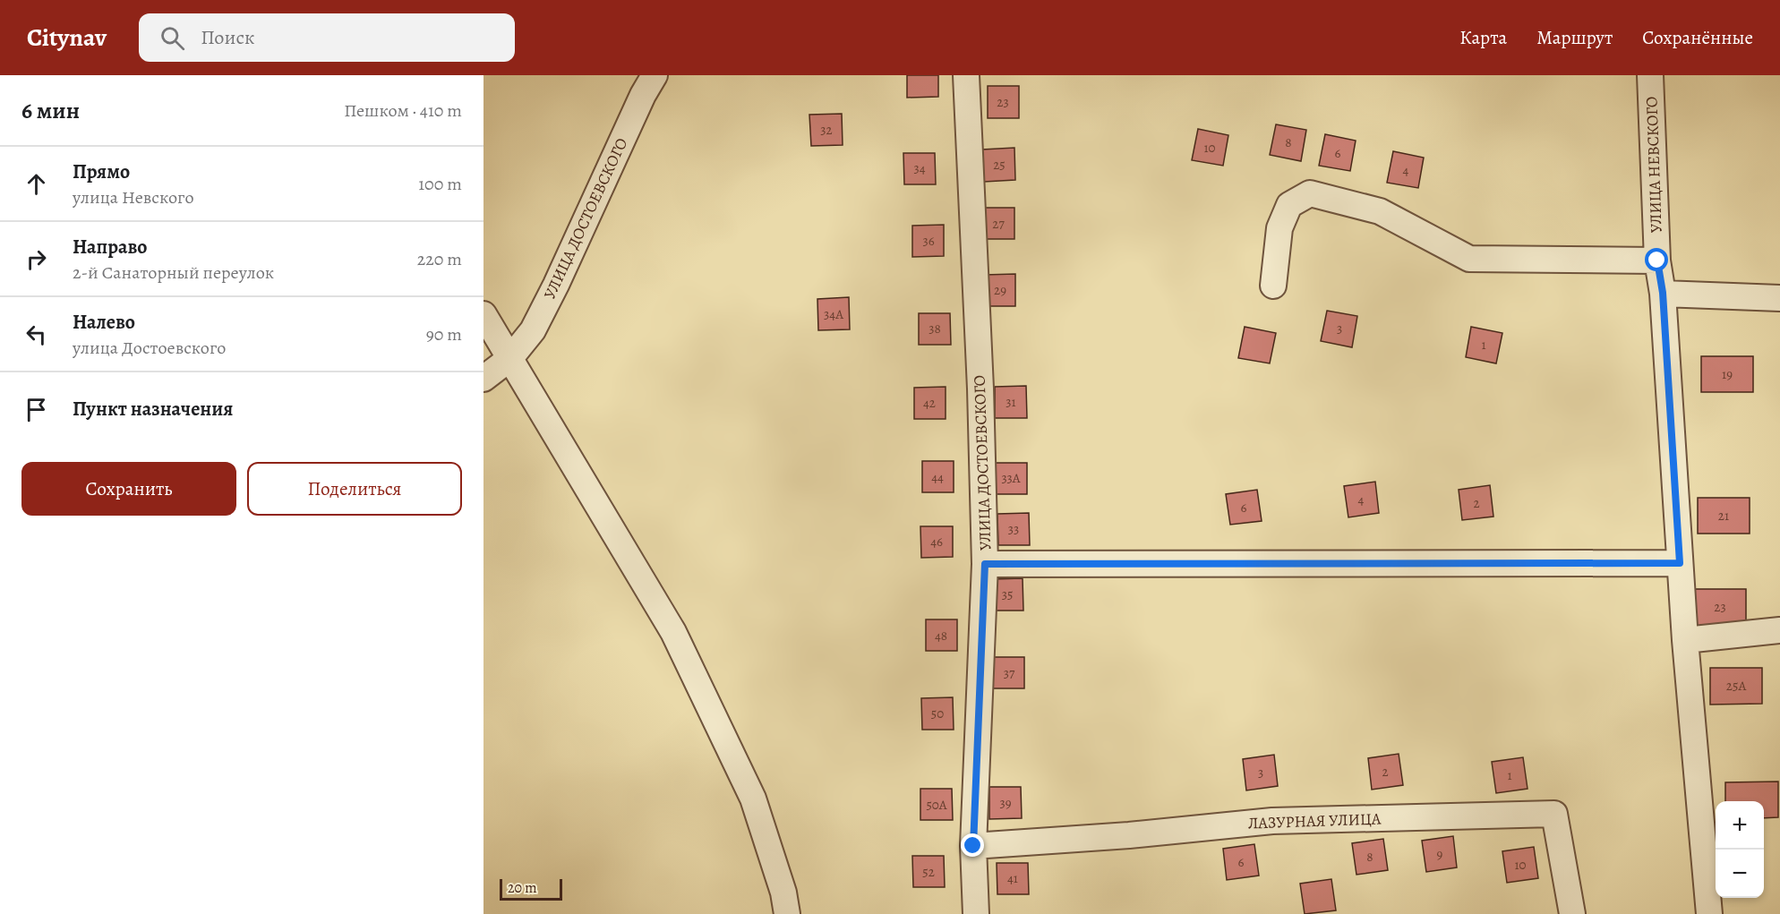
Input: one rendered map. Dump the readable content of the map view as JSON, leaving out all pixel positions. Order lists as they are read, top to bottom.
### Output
{
  "streets": {
    "street": ["УЛИЦА НЕВСКОГО", "УЛИЦА ДОСТОЕВСКОГО", "ЛАЗУРНАЯ УЛИЦА"]
  },
  "crossings": [
    ["УЛИЦА ДОСТОЕВСКОГО", "ЛАЗУРНАЯ УЛИЦА"]
  ],
  "house_numbers": [
    "23",
    "32",
    "8",
    "10",
    "6",
    "25",
    "34",
    "4",
    "27",
    "36",
    "29",
    "34А",
    "38",
    "3",
    "1",
    "19",
    "31",
    "42",
    "44",
    "33А",
    "4",
    "2",
    "6",
    "21",
    "33",
    "46",
    "35",
    "23",
    "48",
    "37",
    "25А",
    "50",
    "2",
    "3",
    "1",
    "39",
    "50А",
    "9",
    "8",
    "6",
    "10",
    "52",
    "41"
  ],
  "scale_bar": "20 m",
  "page": {
    "header": "Citynav",
    "search": "Поиск",
    "nav": ["Карта", "Маршрут", "Сохранённые"],
    "heading": ["6 мин", "Пешком · 410 m"],
    "list": [
      ["Прямо", "улица Невского", "100 m"],
      ["Направо", "2-й Санаторный переулок", "220 m"],
      ["Налево", "улица Достоевского", "90 m"],
      "Пункт назначения"
    ],
    "buttons": ["Сохранить", "Поделиться"],
    "map_buttons": ["+", "−"],
    "scale": "20 m"
  }
}
